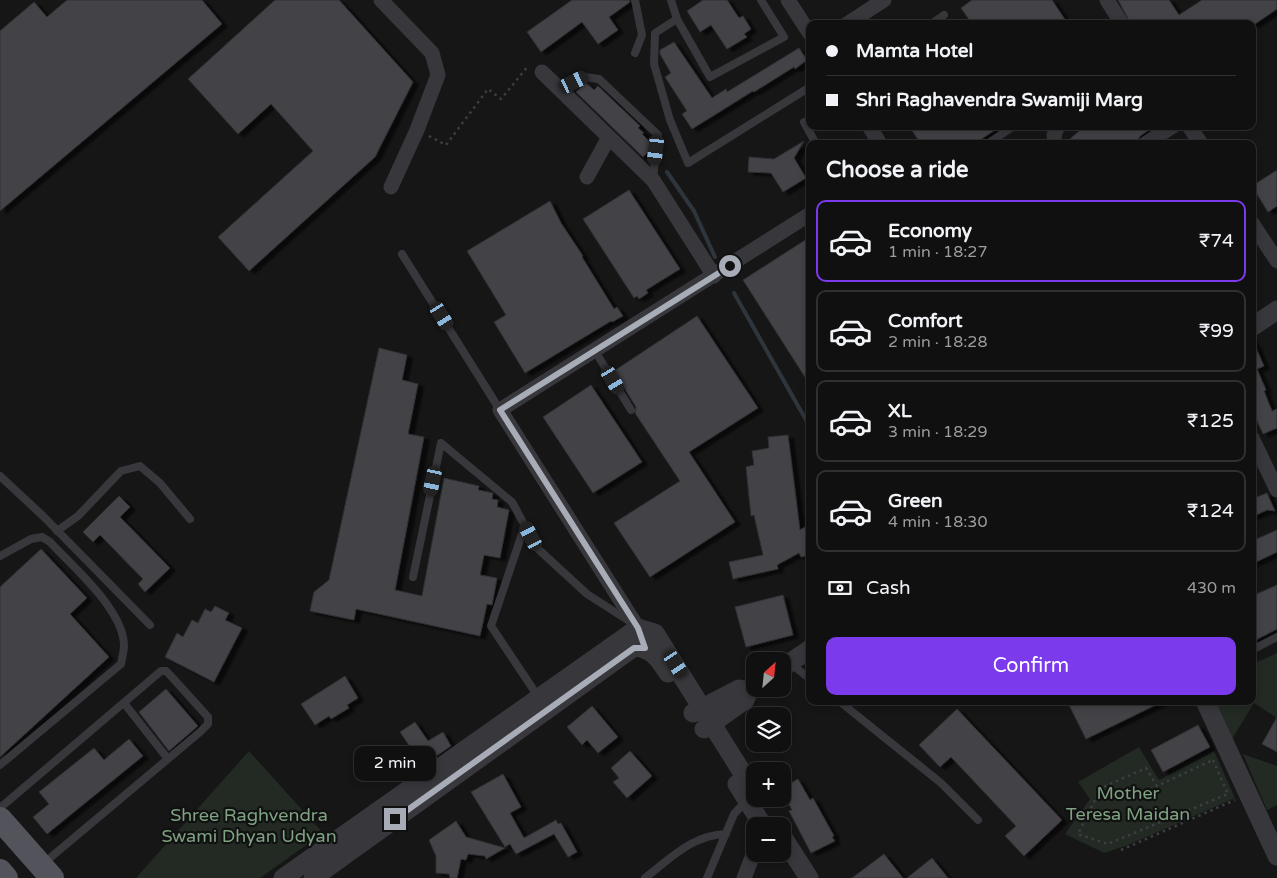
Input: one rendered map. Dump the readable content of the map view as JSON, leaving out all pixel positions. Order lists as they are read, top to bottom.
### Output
{
  "parks": ["Mother Teresa Maidan", "Shree Raghvendra Swami Dhyan Udyan"],
  "north": "top right",
  "page": {
    "banner": ["Mamta Hotel", "Shri Raghavendra Swamiji Marg"],
    "heading": "Choose a ride",
    "list": [
      {
        "name": "Economy",
        "note": "1 min · 18:27",
        "value": "₹74"
      },
      {
        "name": "Comfort",
        "note": "2 min · 18:28",
        "value": "₹99"
      },
      {
        "name": "XL",
        "note": "3 min · 18:29",
        "value": "₹125"
      },
      {
        "name": "Green",
        "note": "4 min · 18:30",
        "value": "₹124"
      }
    ],
    "pay": ["Cash", "430 m"],
    "buttons": "Confirm",
    "map_buttons": ["+", "−"],
    "bubble": "2 min"
  }
}
